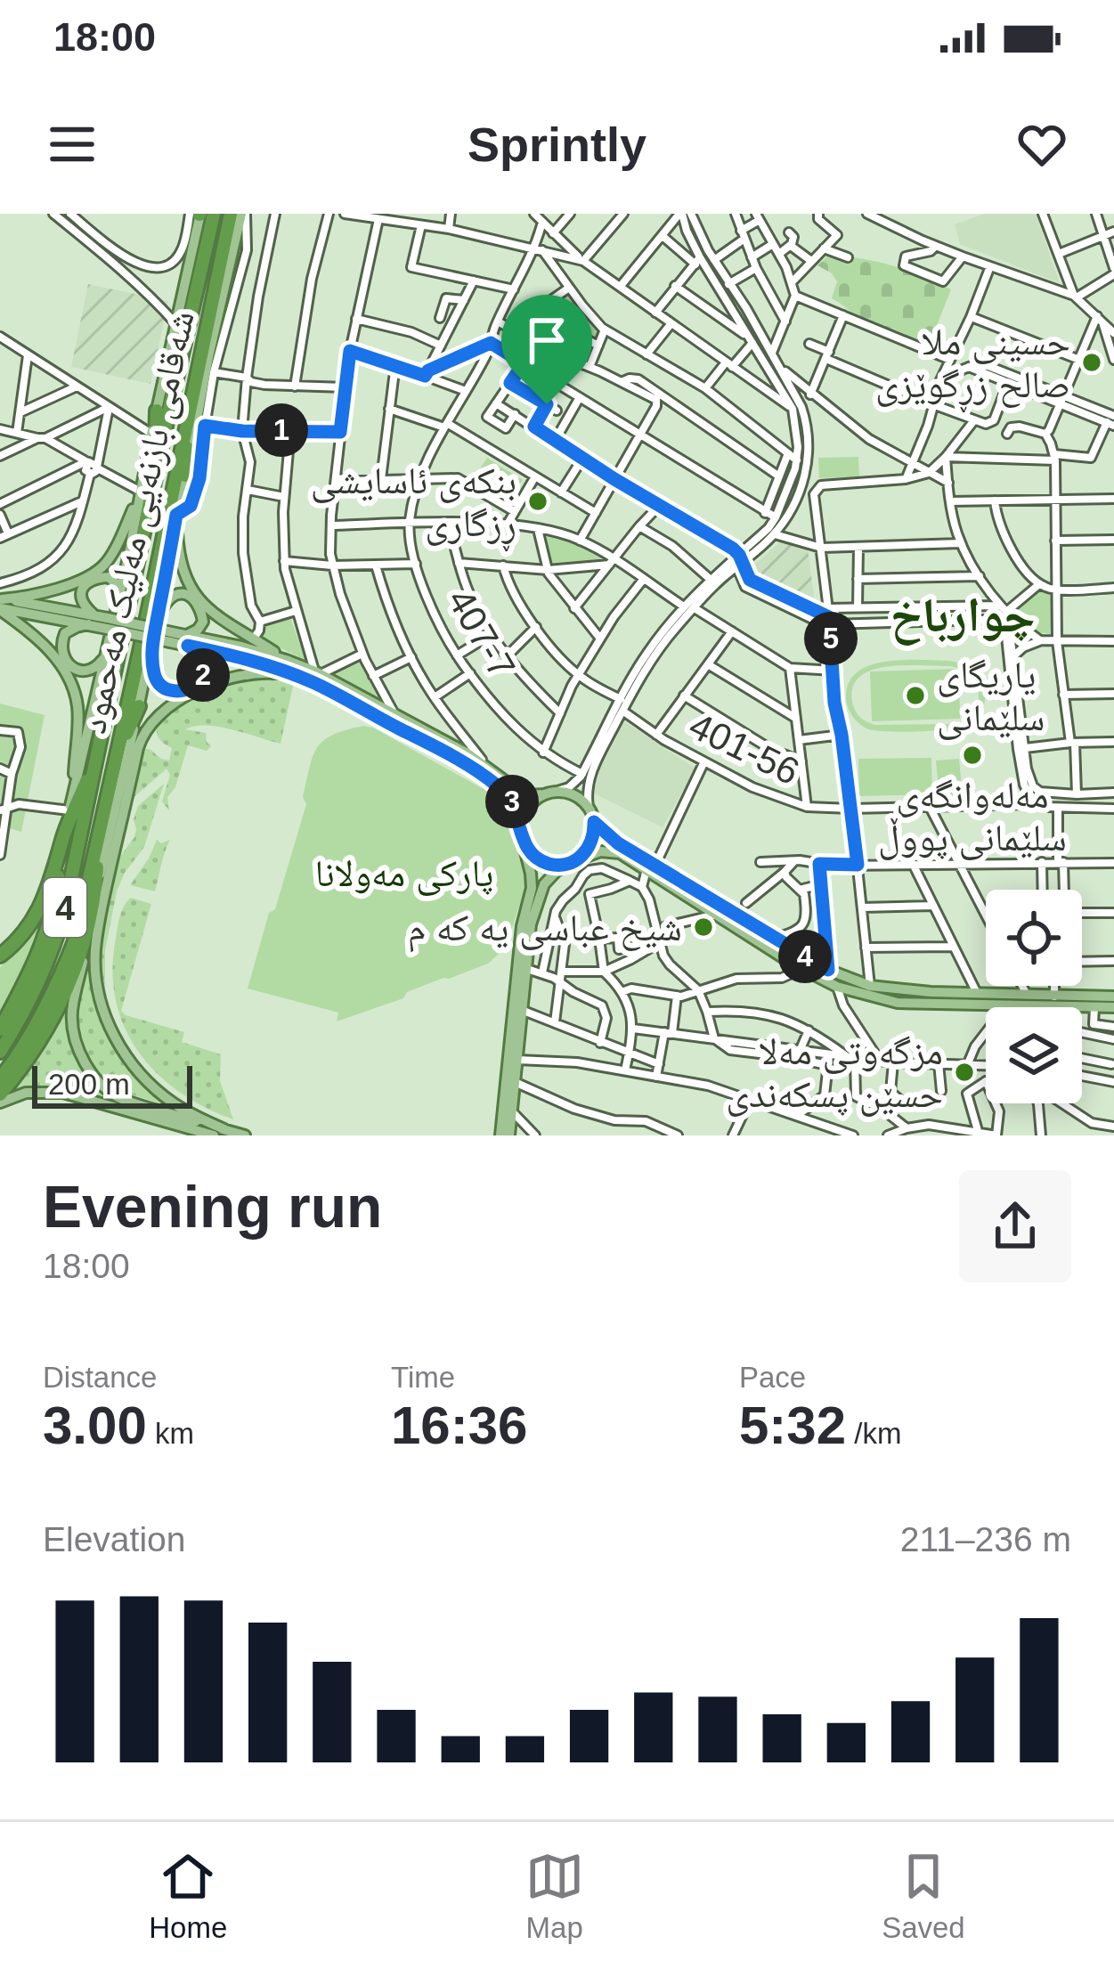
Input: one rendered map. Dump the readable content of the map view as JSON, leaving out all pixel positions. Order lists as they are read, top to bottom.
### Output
{
  "streets": {
    "highway": ["شەقامی بازنەیی مەلیک مەحمود", "4"],
    "street": ["407-7", "401-56"]
  },
  "crossings": [
    ["شەقامی بازنەیی مەلیک مەحمود", "4"]
  ],
  "districts": ["چوارباخ"],
  "parks": ["پارکی مەولانا"],
  "places": [
    "حسینی ملا صالح زڕگوێزی",
    "بنکەی ئاسایشی ڕزگاری",
    "یاریگای سلێمانی",
    "مەلەوانگەی سلێمانی پووڵ",
    "شیخ عباسی یه که م",
    "مزگەوتی مەلا حسێن پسکەندی"
  ],
  "scale_bar": "200 m",
  "page": {
    "status": "18:00",
    "header": "Sprintly",
    "pins": [
      "1",
      "5",
      "2",
      "3",
      "4"
    ],
    "scale": "200 m",
    "heading": ["Evening run", "18:00"],
    "stats": [
      ["Distance", "3.00 km"],
      ["Time", "16:36"],
      ["Pace", "5:32 /km"]
    ],
    "chart": ["Elevation", "211–236 m"],
    "tabs": ["Home", "Map", "Saved"]
  }
}
